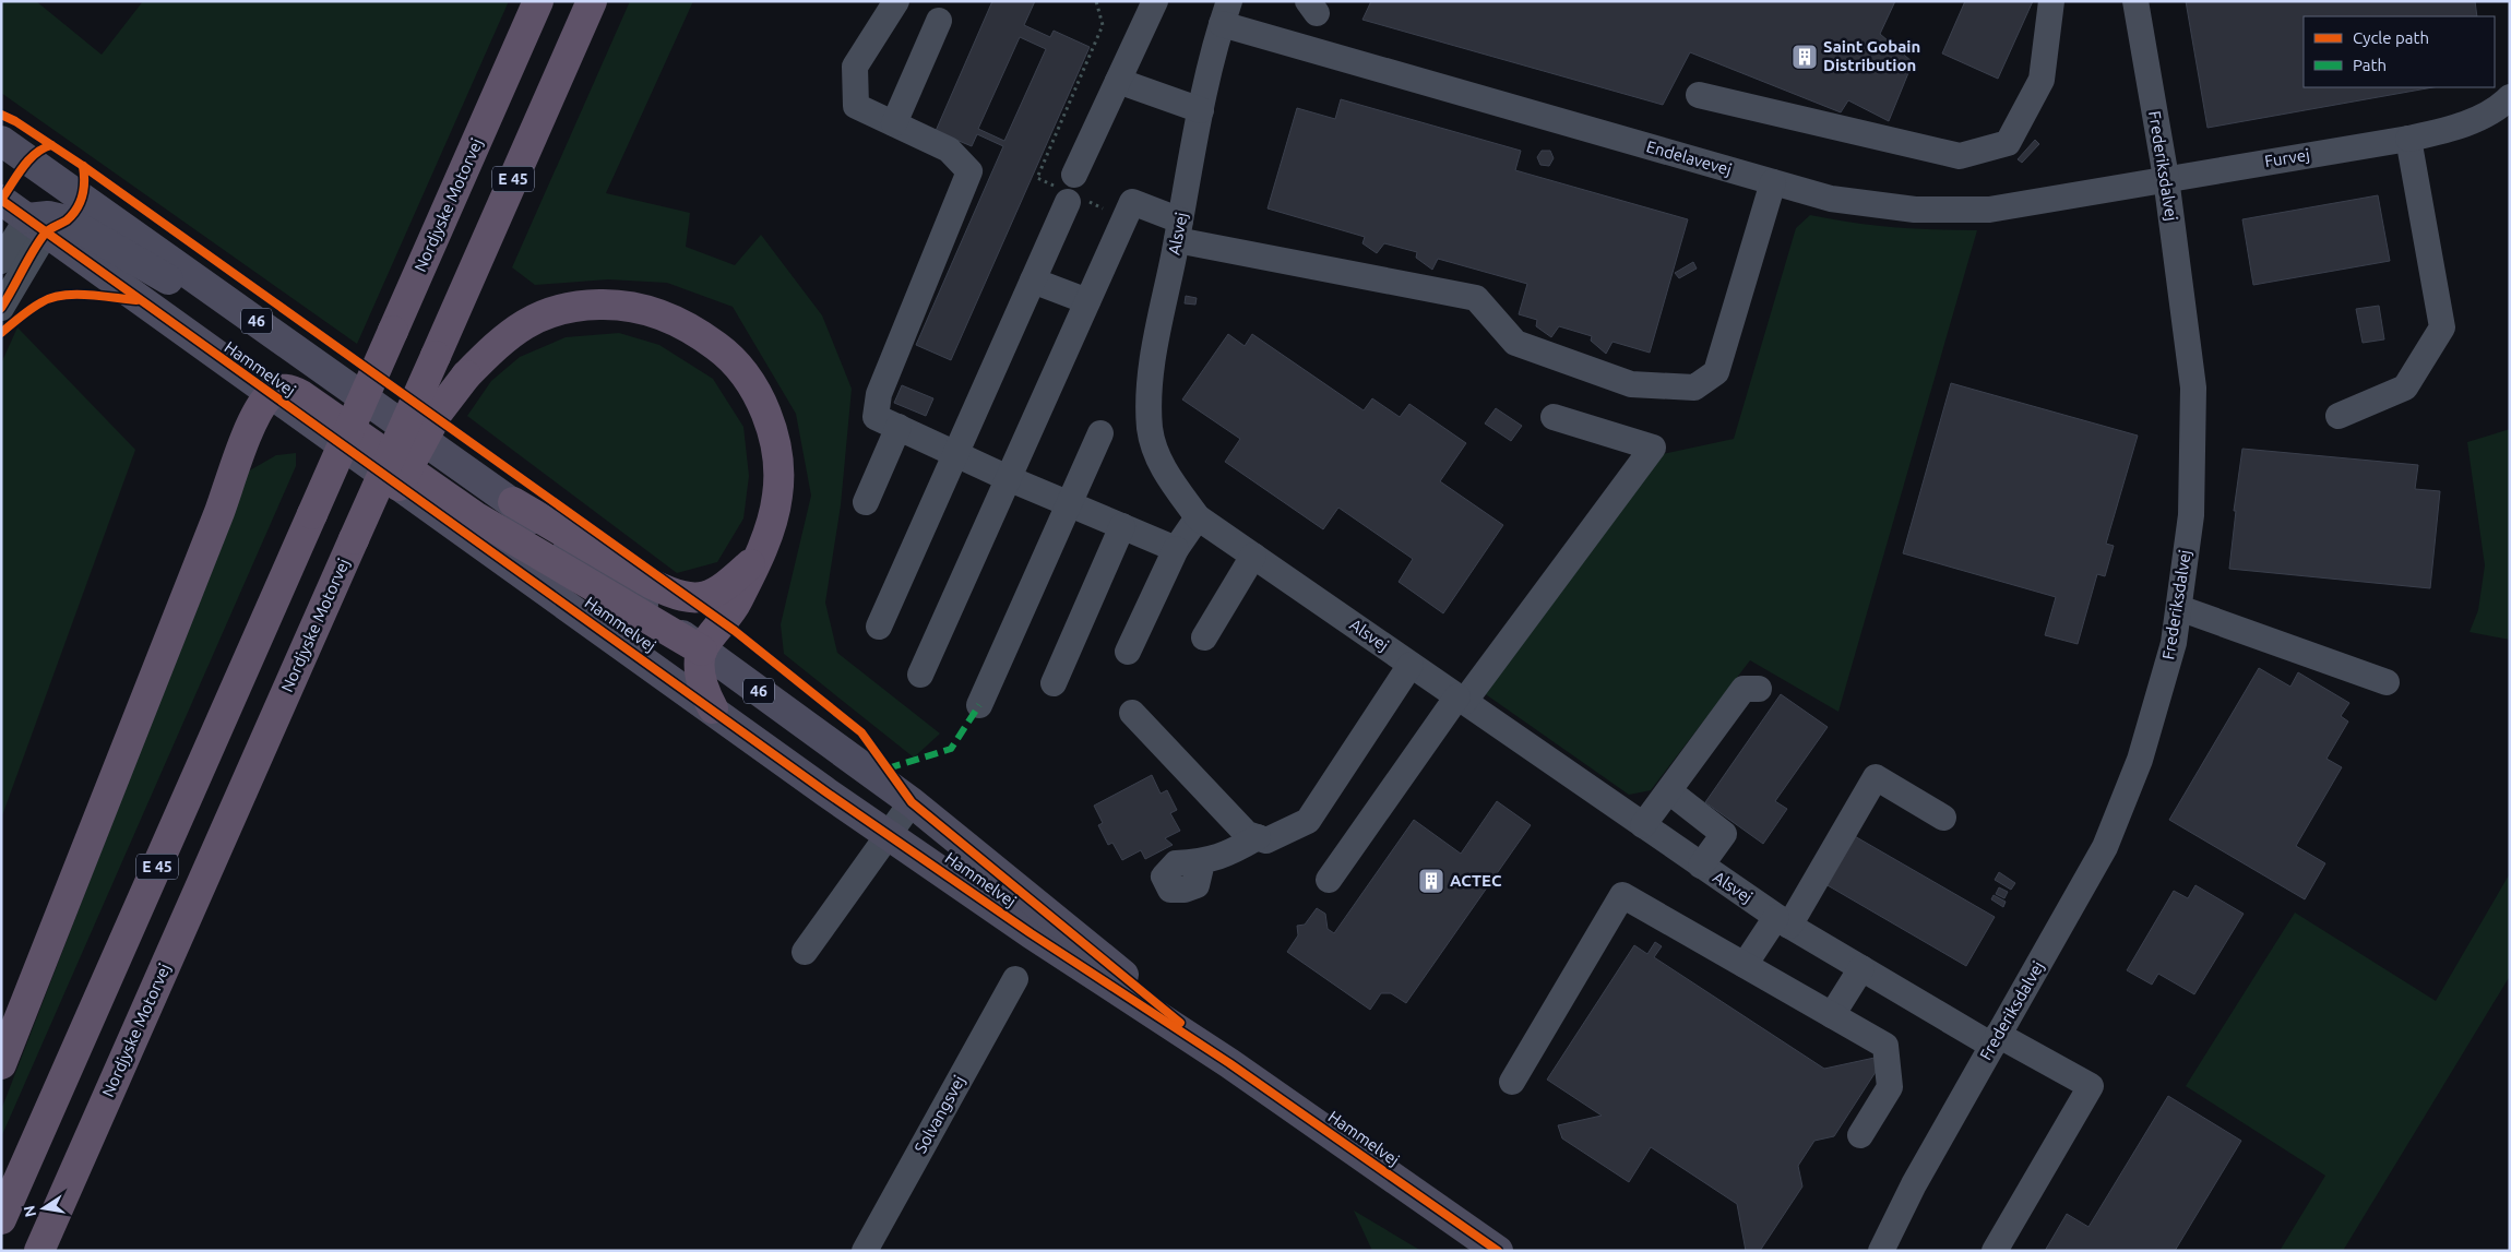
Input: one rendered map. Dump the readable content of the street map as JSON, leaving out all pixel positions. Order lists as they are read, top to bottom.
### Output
{
  "streets": {
    "highway": ["E 45", "Nordjyske Motorvej"],
    "main road": ["46", "Hammelvej"],
    "street": [
      "Endelavevej",
      "Furvej",
      "Frederiksdalvej",
      "Alsvej",
      "Solvangsvej"
    ]
  },
  "crossings": [
    ["Endelavevej", "Furvej"],
    ["Endelavevej", "Frederiksdalvej"],
    ["Endelavevej", "Alsvej"],
    ["Furvej", "Frederiksdalvej"],
    ["Frederiksdalvej", "Alsvej"]
  ],
  "places": {
    "building": ["Saint Gobain Distribution", "ACTEC"]
  },
  "legend": ["Cycle path", "Path"],
  "north": "left"
}
